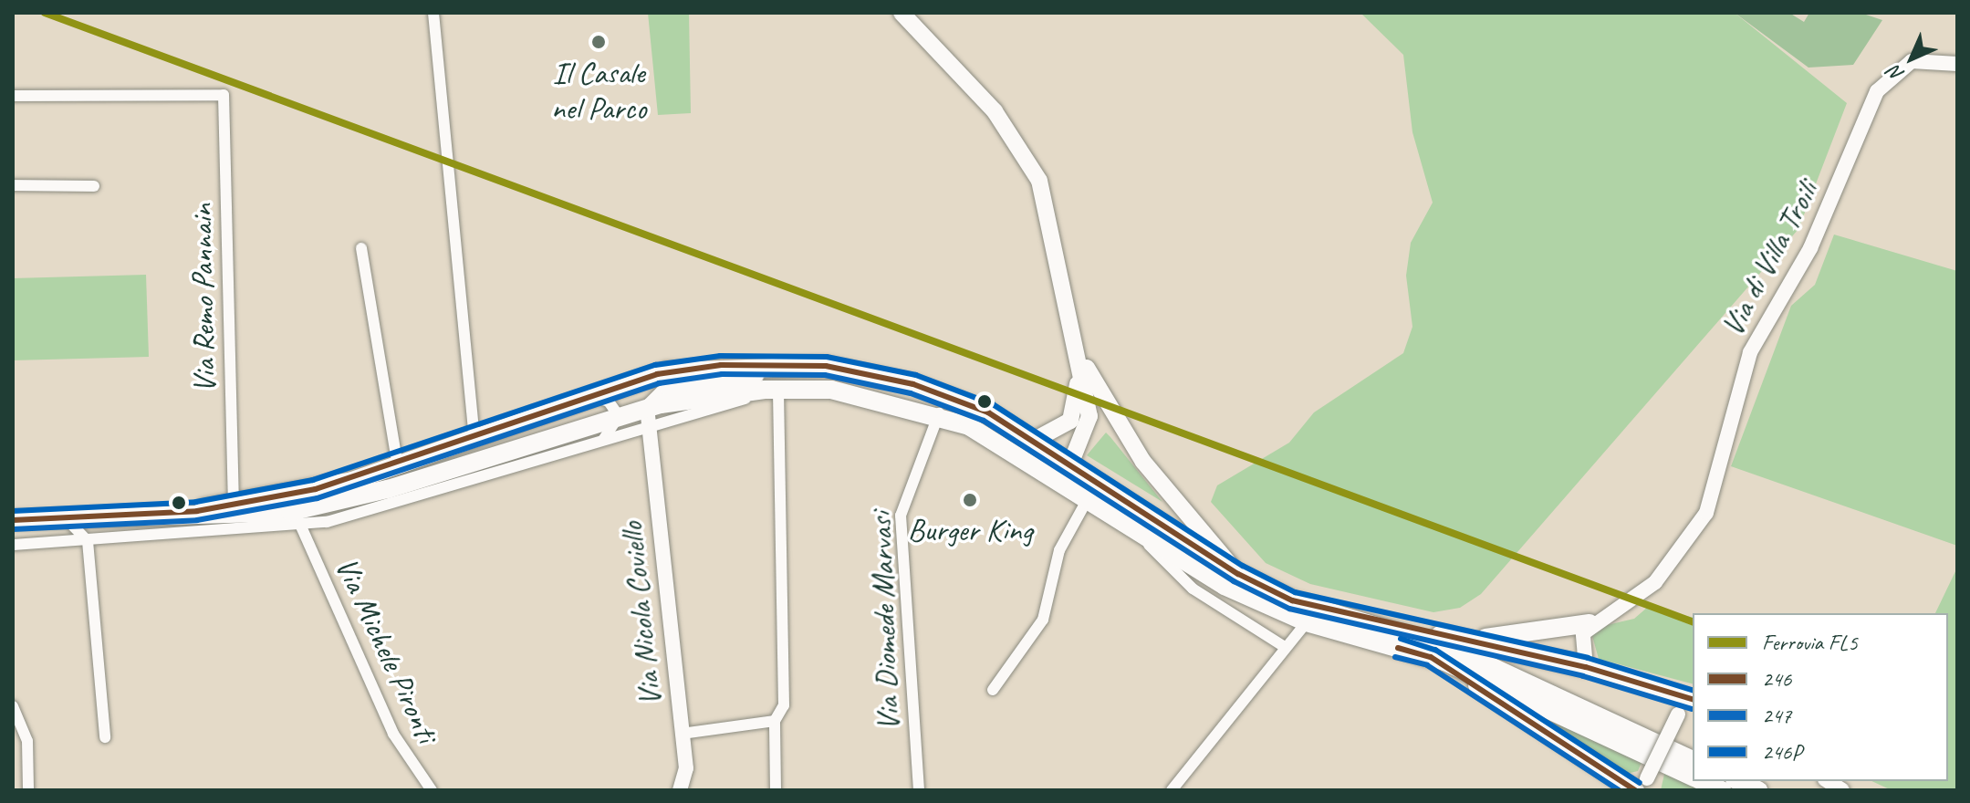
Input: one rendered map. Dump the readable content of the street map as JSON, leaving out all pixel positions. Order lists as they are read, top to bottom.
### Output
{
  "streets": {
    "street": [
      "Via di Villa Troili",
      "Via Remo Pannain",
      "Via Nicola Coviello",
      "Via Diomede Marvasi",
      "Via Michele Pironti"
    ]
  },
  "places": ["Il Casale nel Parco", "Burger King"],
  "lines": [
    "rail line FL5",
    "transit line 246P",
    "transit line 246",
    "transit line 247"
  ],
  "legend": [
    "Ferrovia FL5",
    "246",
    "247",
    "246P"
  ],
  "north": "bottom left"
}
